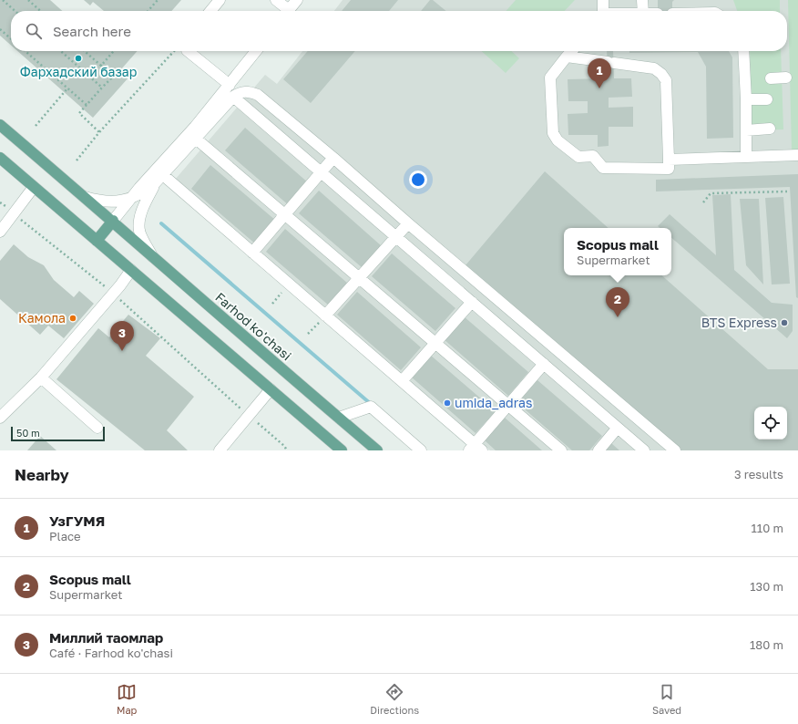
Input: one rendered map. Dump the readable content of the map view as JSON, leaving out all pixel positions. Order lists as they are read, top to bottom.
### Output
{
  "streets": {
    "main road": ["Farhod ko'chasi"]
  },
  "places": [
    "Фархадский базар",
    "Камола",
    "BTS Express",
    "umida_adras"
  ],
  "scale_bar": "50 m",
  "page": {
    "search": "Search here",
    "pins": ["1", "2", "3"],
    "popup": ["Scopus mall", "Supermarket"],
    "scale": "50 m",
    "heading": ["Nearby", "3 results"],
    "list": [
      {
        "mark": "1",
        "name": "УзГУМЯ",
        "note": "Place",
        "value": "110 m"
      },
      {
        "mark": "2",
        "name": "Scopus mall",
        "note": "Supermarket",
        "value": "130 m"
      },
      {
        "mark": "3",
        "name": "Миллий таомлар",
        "note": "Café · Farhod ko'chasi",
        "value": "180 m"
      }
    ],
    "nav": ["Map", "Directions", "Saved"]
  }
}
